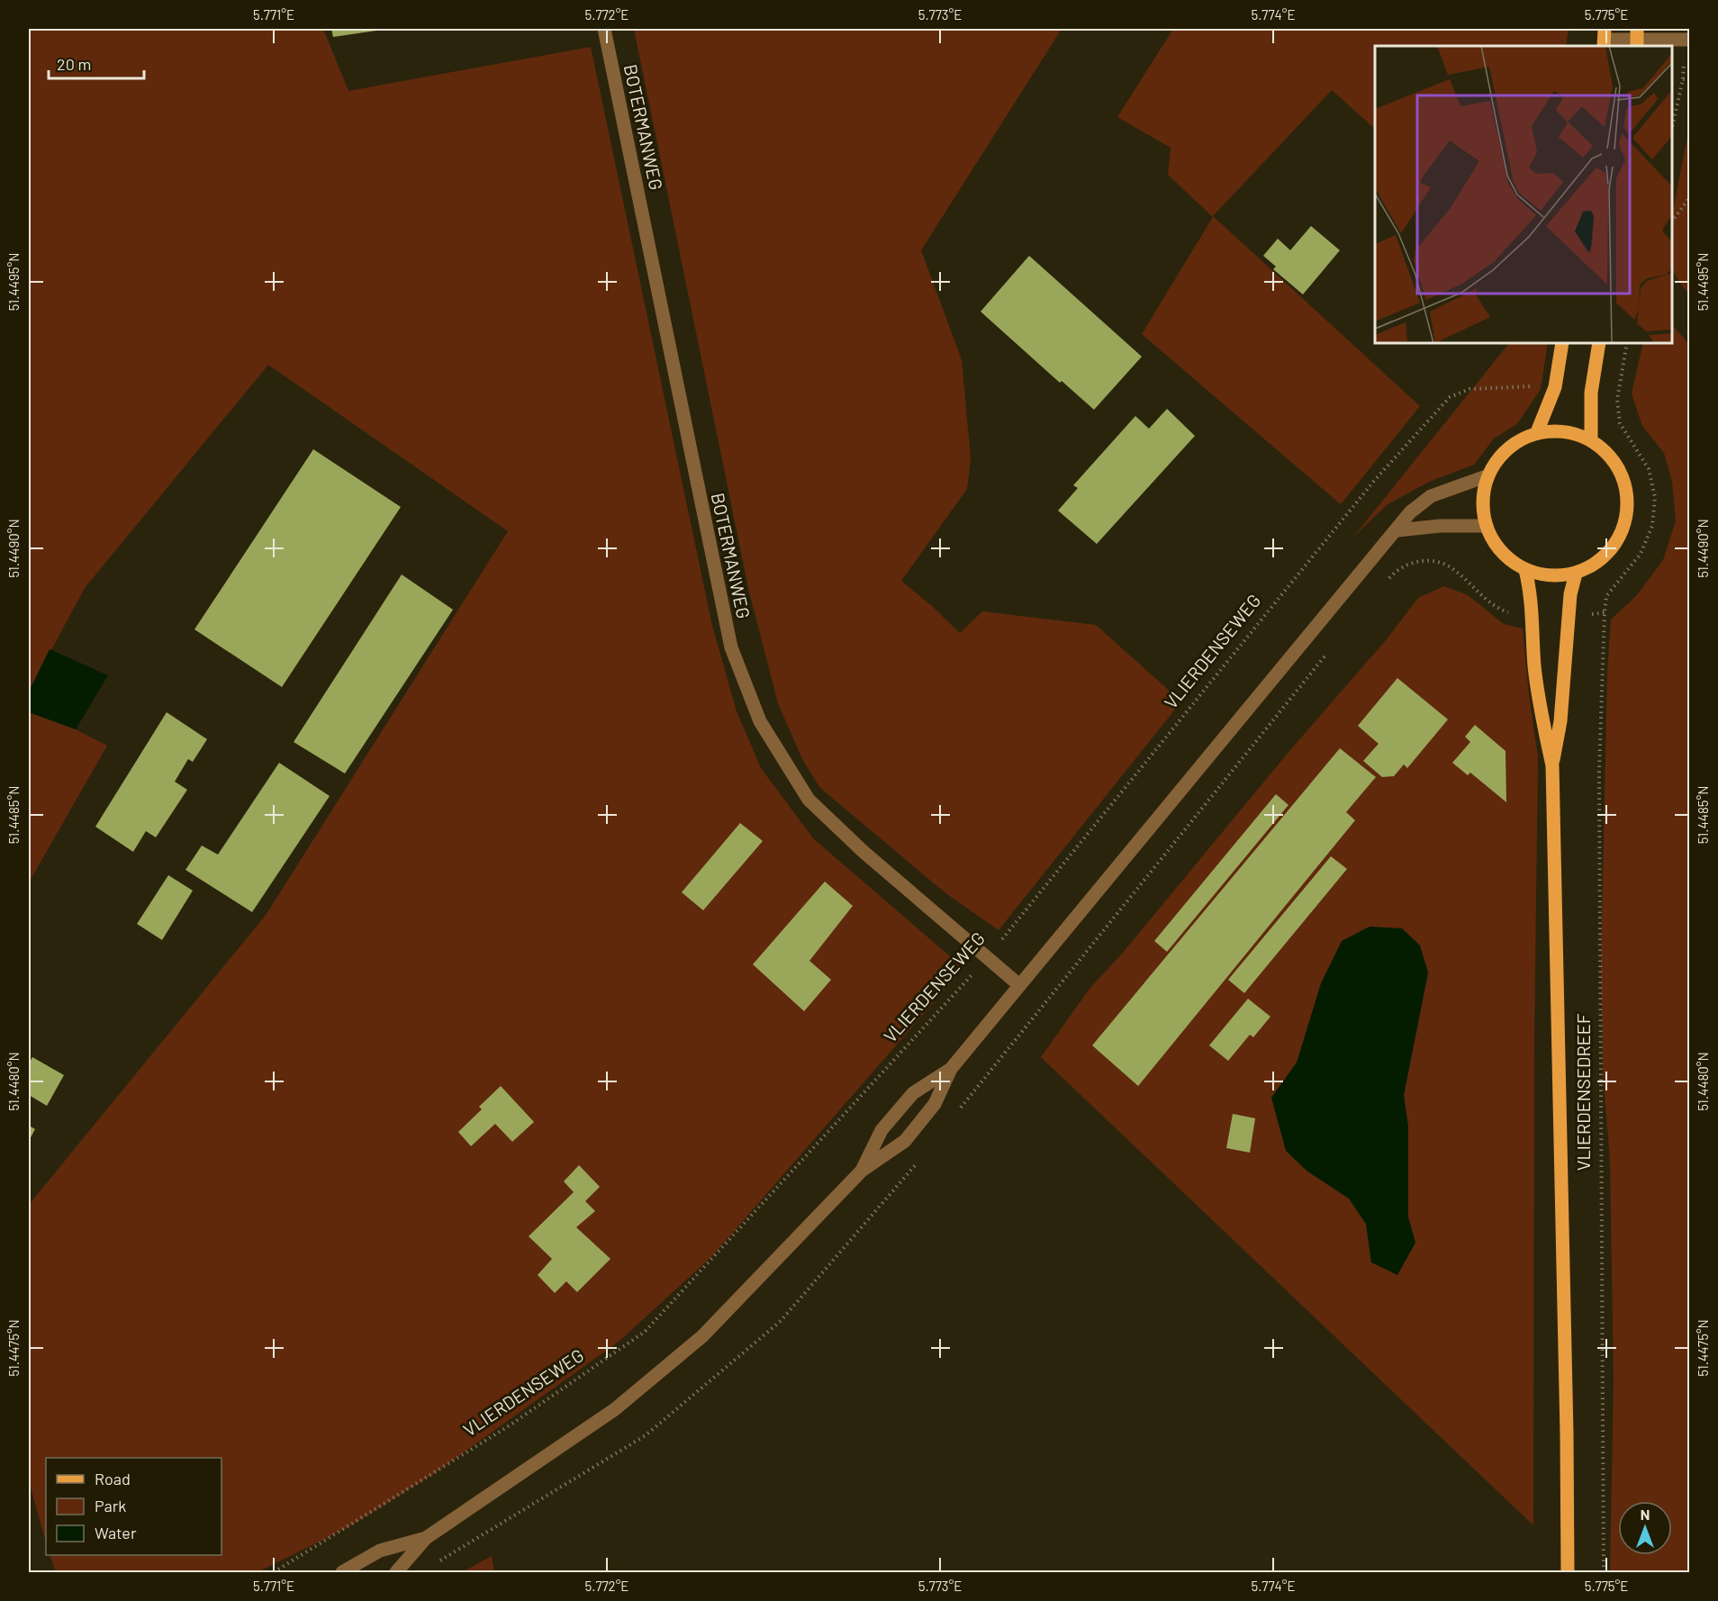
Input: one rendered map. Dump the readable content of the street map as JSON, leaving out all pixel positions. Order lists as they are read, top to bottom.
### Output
{
  "streets": {
    "main road": ["VLIERDENSEDREEF"],
    "street": ["BOTERMANWEG"],
    "path": ["VLIERDENSEWEG"]
  },
  "crossings": [
    ["BOTERMANWEG", "VLIERDENSEWEG"]
  ],
  "legend": ["Road", "Park", "Water"],
  "scale_bar": "20 m",
  "north": "top",
  "coordinates": [
    "5.771°E",
    "5.772°E",
    "5.773°E",
    "5.774°E",
    "5.775°E",
    "51.4495°N",
    "51.4490°N",
    "51.4485°N",
    "51.4480°N",
    "51.4475°N"
  ]
}
